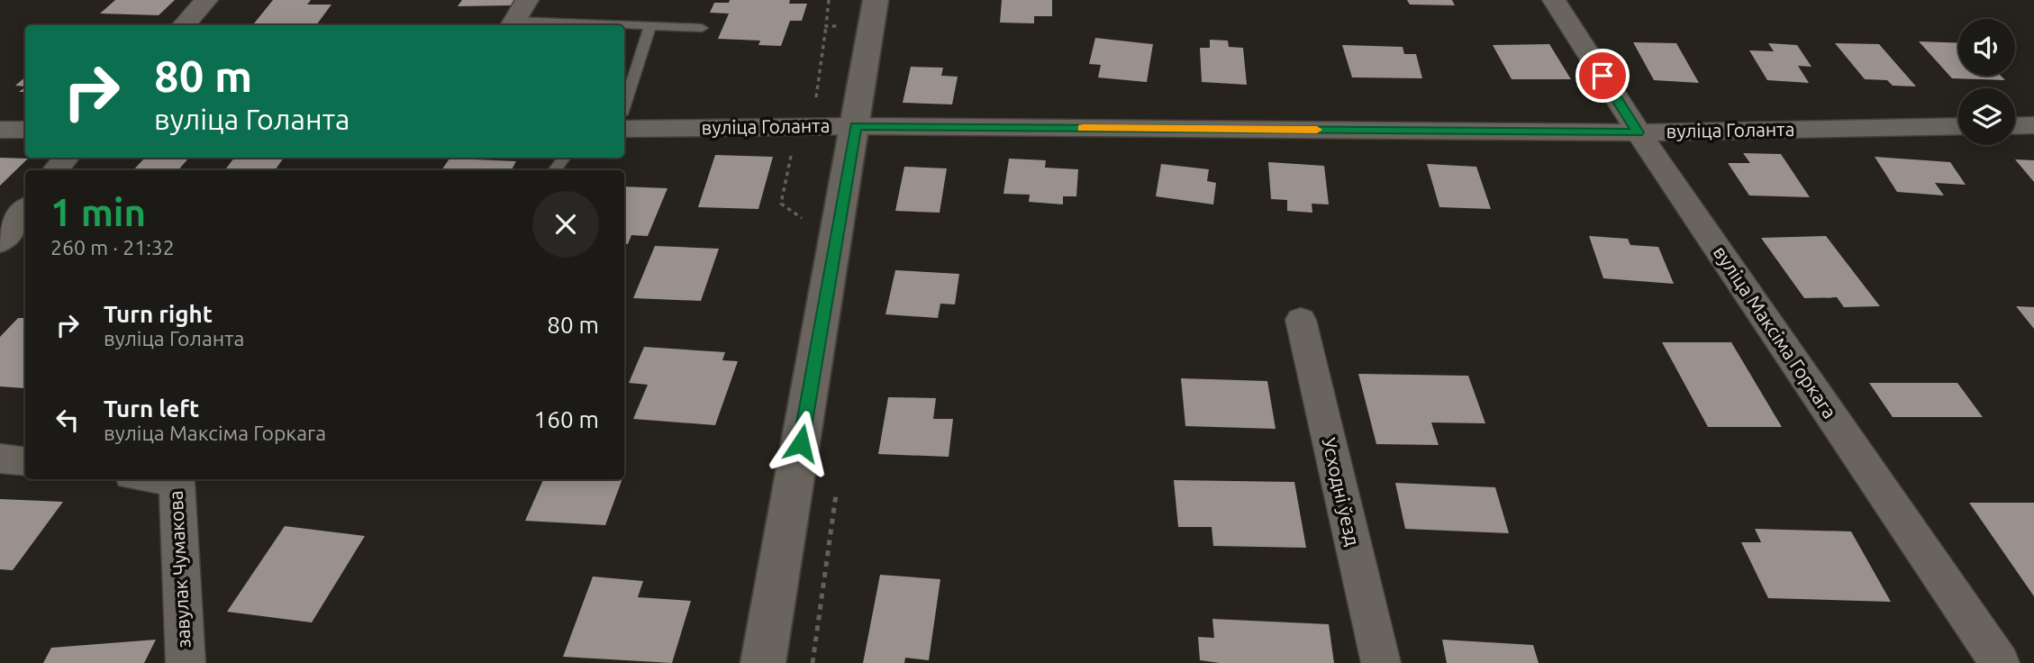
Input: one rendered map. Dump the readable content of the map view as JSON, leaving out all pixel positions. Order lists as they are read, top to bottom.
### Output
{
  "streets": {
    "street": [
      "вуліца Голанта",
      "вуліца Максіма Горкага",
      "Усходні ўезд",
      "завулак Чумакова"
    ]
  },
  "crossings": [
    ["вуліца Голанта", "вуліца Максіма Горкага"]
  ],
  "page": {
    "turn": ["80 m", "вуліца Голанта"],
    "heading": ["1 min", "260 m · 21:32"],
    "list": [
      {
        "name": "Turn right",
        "note": "вуліца Голанта",
        "value": "80 m"
      },
      {
        "name": "Turn left",
        "note": "вуліца Максіма Горкага",
        "value": "160 m"
      }
    ]
  }
}
